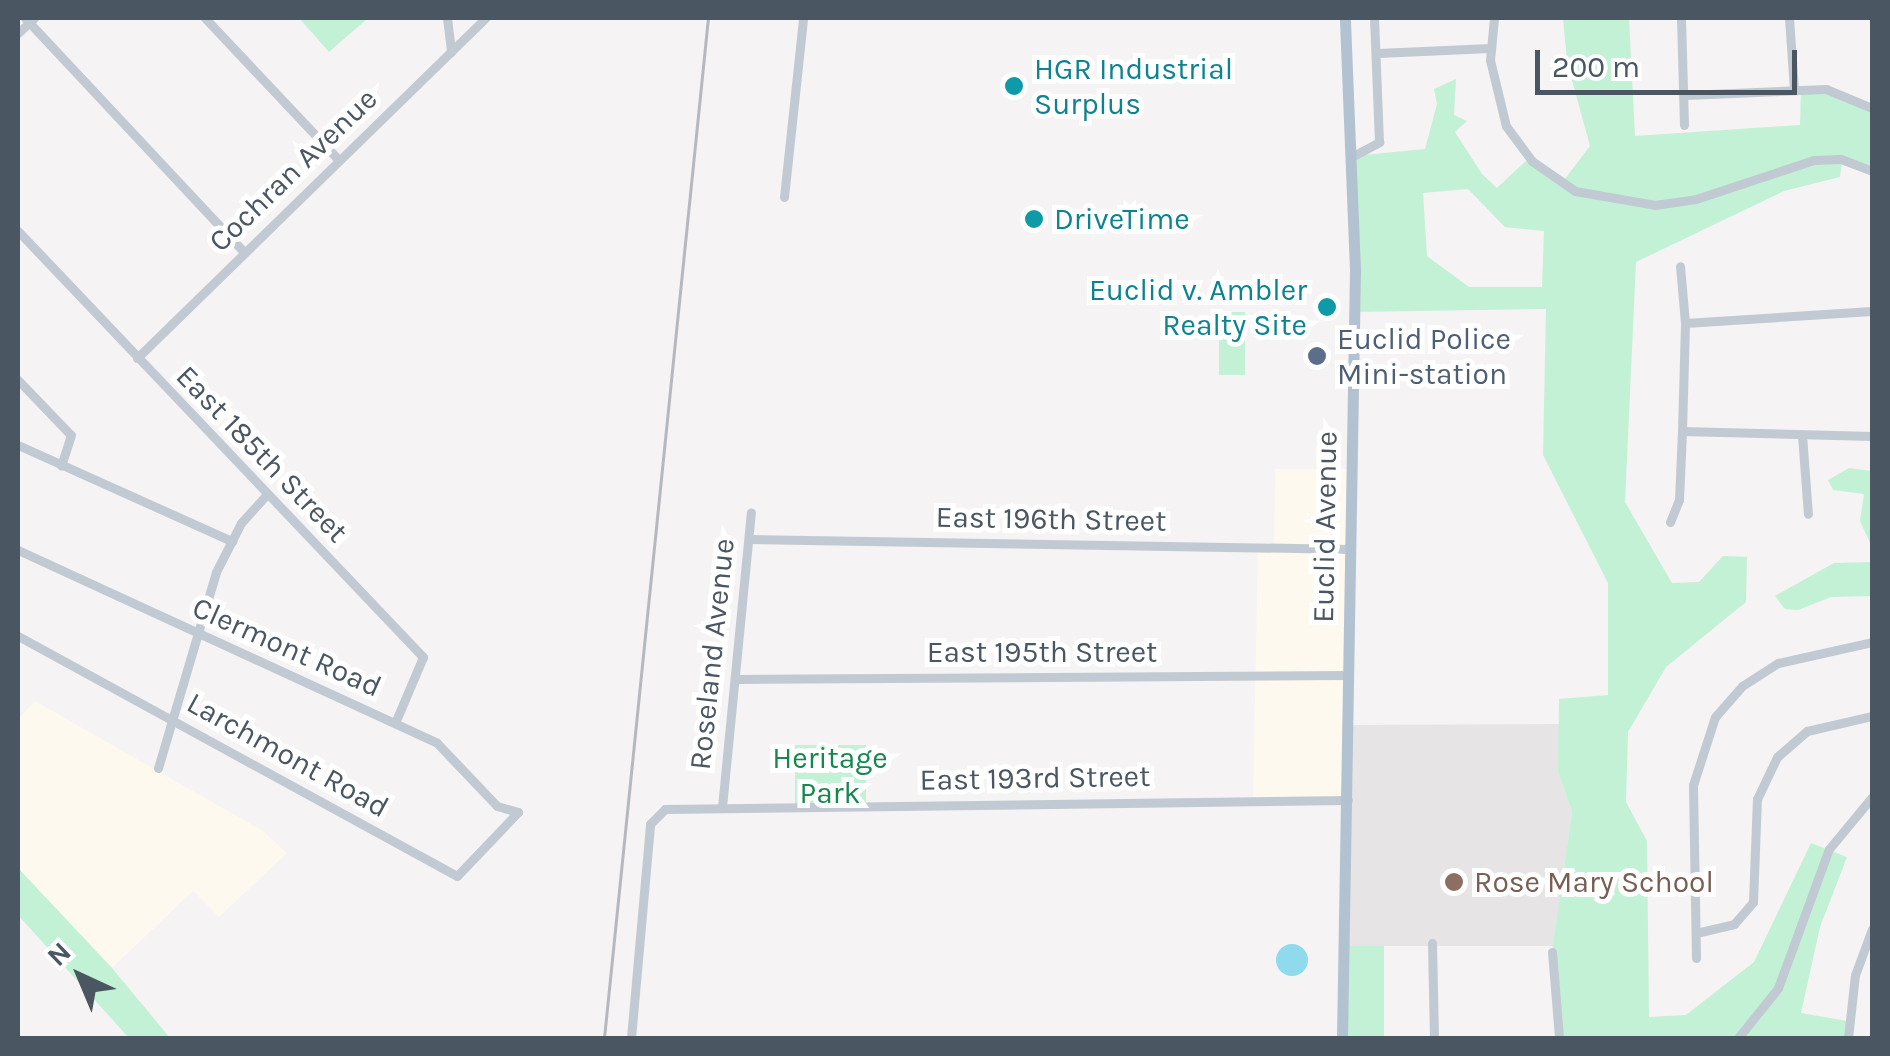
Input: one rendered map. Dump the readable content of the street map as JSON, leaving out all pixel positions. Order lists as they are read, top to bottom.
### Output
{
  "streets": {
    "main road": ["Euclid Avenue"],
    "street": [
      "Cochran Avenue",
      "East 185th Street",
      "East 196th Street",
      "Clermont Road",
      "East 195th Street",
      "Roseland Avenue",
      "Larchmont Road",
      "East 193rd Street"
    ]
  },
  "crossings": [
    ["Cochran Avenue", "East 185th Street"],
    ["East 185th Street", "Clermont Road"],
    ["East 196th Street", "Euclid Avenue"],
    ["East 196th Street", "Roseland Avenue"],
    ["Euclid Avenue", "East 195th Street"],
    ["Euclid Avenue", "East 193rd Street"],
    ["Clermont Road", "Larchmont Road"],
    ["East 195th Street", "Roseland Avenue"],
    ["Roseland Avenue", "East 193rd Street"]
  ],
  "parks": ["Heritage Park"],
  "places": [
    "HGR Industrial Surplus",
    "DriveTime",
    "Euclid v. Ambler Realty Site",
    "Euclid Police Mini-station",
    "Rose Mary School"
  ],
  "scale_bar": "200 m",
  "north": "top left"
}
